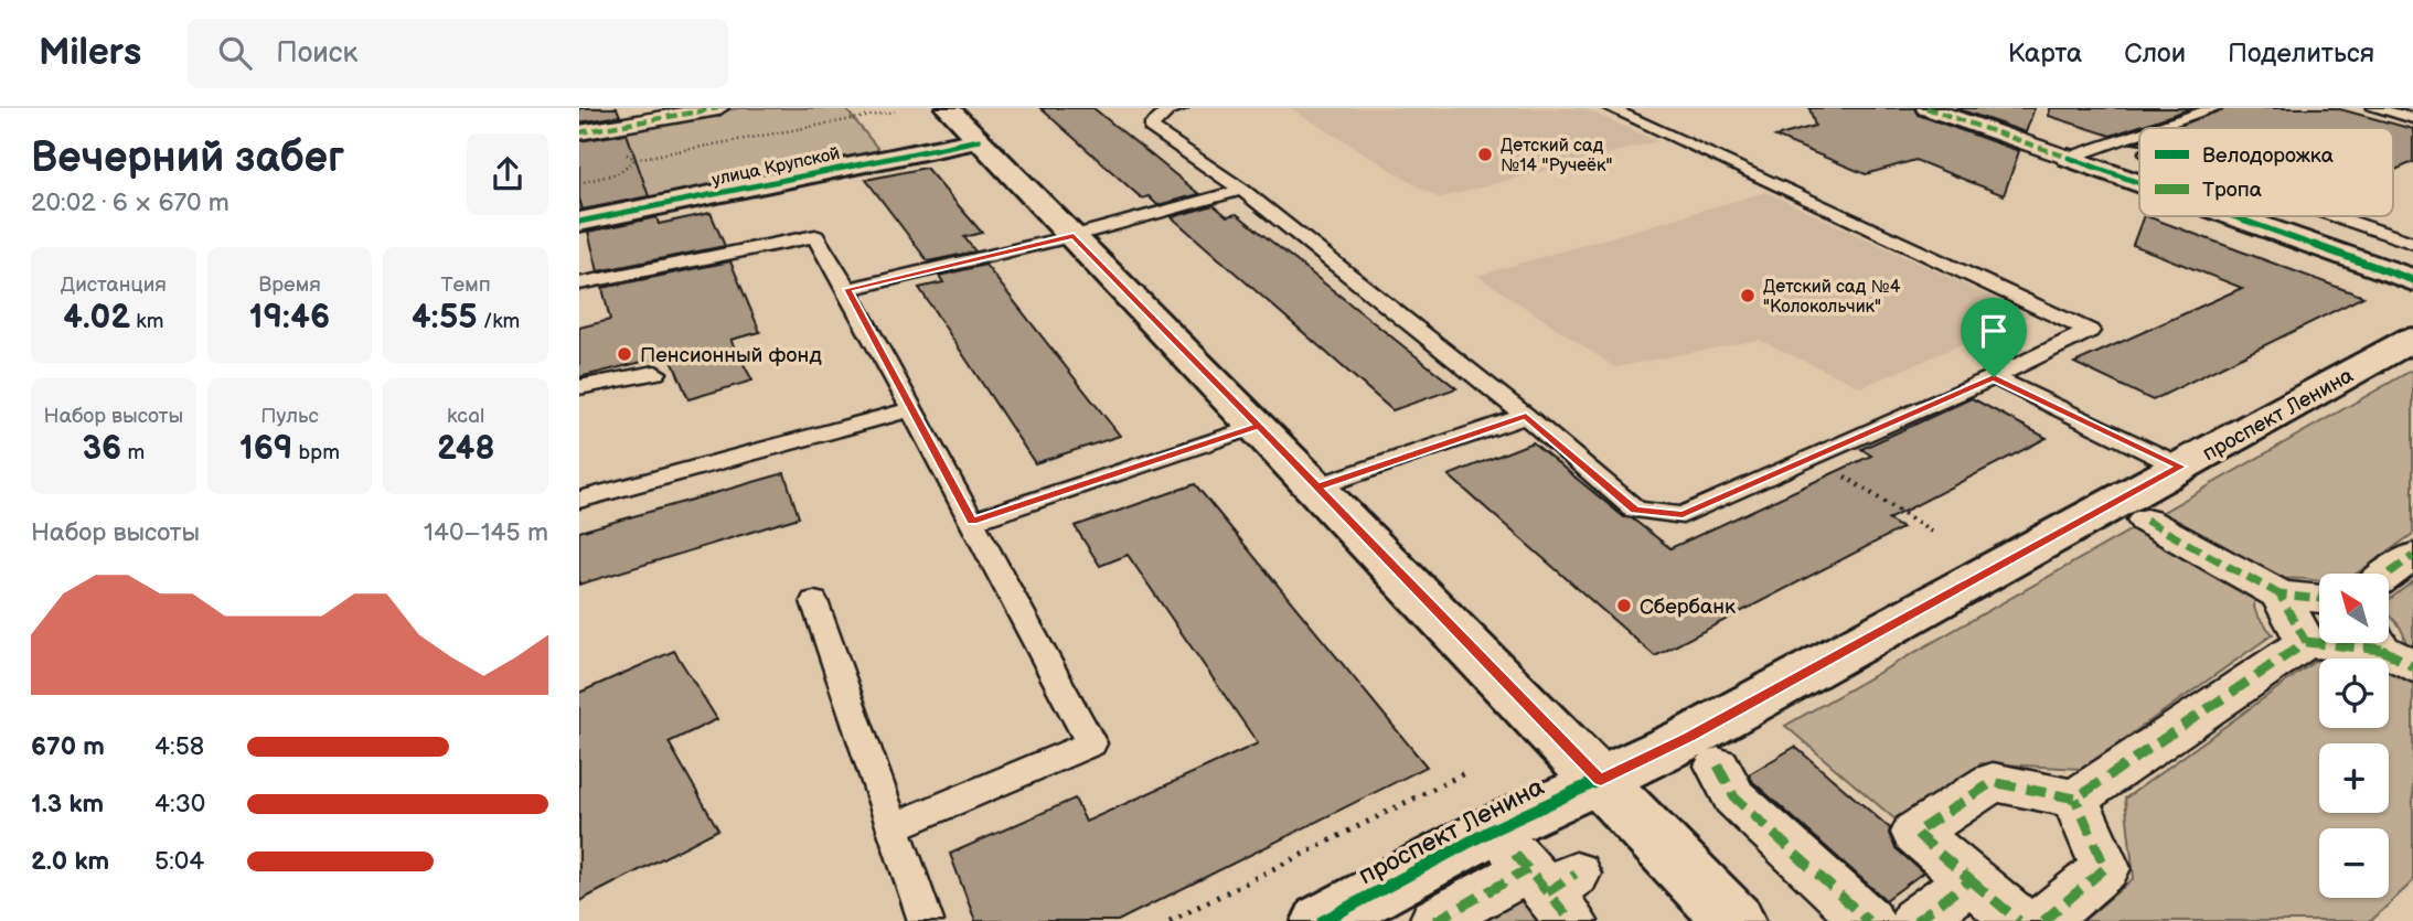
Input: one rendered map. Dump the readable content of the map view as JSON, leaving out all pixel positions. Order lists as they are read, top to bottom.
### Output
{
  "streets": {
    "main road": ["улица Крупской", "проспект Ленина"]
  },
  "places": [
    "Детский сад №14 \"Ручеёк\"",
    "Детский сад №4 \"Колокольчик\"",
    "Пенсионный фонд",
    "Сбербанк"
  ],
  "legend": ["Велодорожка", "Тропа"],
  "north": "top left",
  "page": {
    "header": "Milers",
    "search": "Поиск",
    "nav": ["Карта", "Слои", "Поделиться"],
    "heading": ["Вечерний забег", "20:02 · 6 × 670 m"],
    "stats": [
      ["Дистанция", "4.02 km"],
      ["Время", "19:46"],
      ["Темп", "4:55 /km"],
      ["Набор высоты", "36 m"],
      ["Пульс", "169 bpm"],
      ["kcal", "248"]
    ],
    "chart": ["Набор высоты", "140–145 m"],
    "map_buttons": ["+", "−"],
    "list": [
      {
        "name": "670 m",
        "note": "4:58"
      },
      {
        "name": "1.3 km",
        "note": "4:30"
      },
      {
        "name": "2.0 km",
        "note": "5:04"
      }
    ]
  }
}
